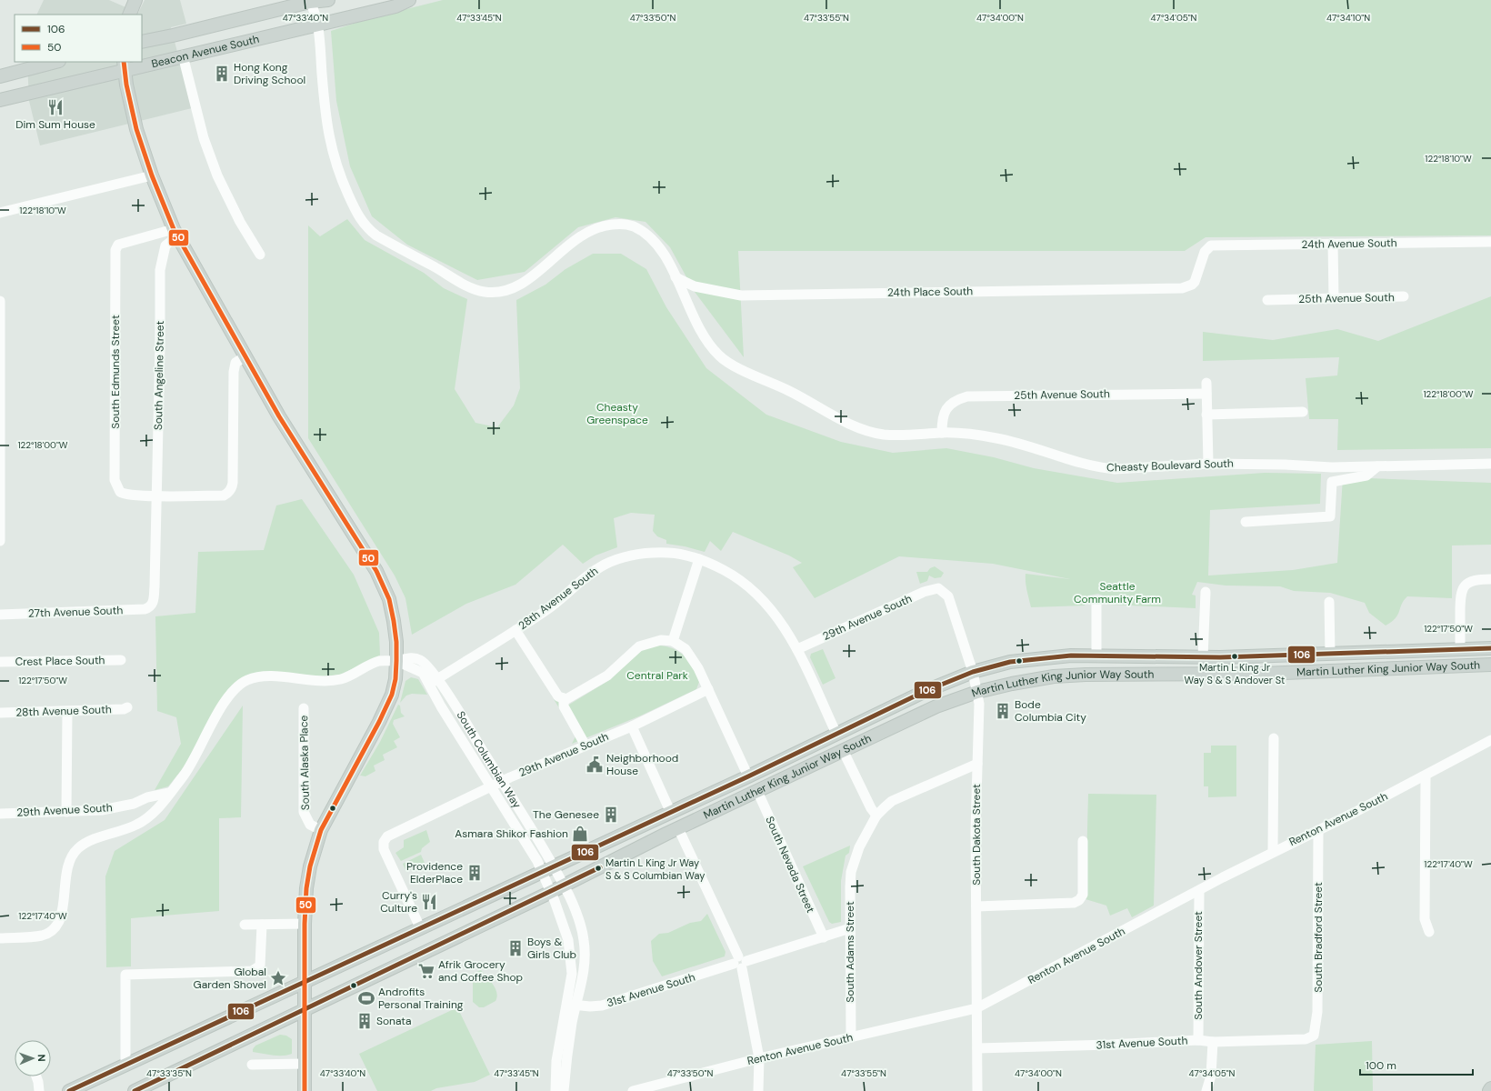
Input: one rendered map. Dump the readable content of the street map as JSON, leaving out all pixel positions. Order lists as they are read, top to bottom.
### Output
{
  "streets": {
    "main road": ["Beacon Avenue South", "Martin Luther King Junior Way South"],
    "street": [
      "24th Avenue South",
      "24th Place South",
      "25th Avenue South",
      "South Edmunds Street",
      "South Angeline Street",
      "Cheasty Boulevard South",
      "28th Avenue South",
      "27th Avenue South",
      "29th Avenue South",
      "Crest Place South",
      "South Columbian Way",
      "South Alaska Place",
      "Renton Avenue South",
      "South Dakota Street",
      "South Nevada Street",
      "South Bradford Street",
      "South Adams Street",
      "South Andover Street",
      "31st Avenue South"
    ]
  },
  "crossings": [
    ["Beacon Avenue South", "Cheasty Boulevard South"],
    ["24th Avenue South", "24th Place South"],
    ["24th Place South", "Cheasty Boulevard South"],
    ["25th Avenue South", "Cheasty Boulevard South"],
    ["South Edmunds Street", "South Angeline Street"],
    ["South Angeline Street", "27th Avenue South"],
    ["28th Avenue South", "South Columbian Way"],
    ["29th Avenue South", "Martin Luther King Junior Way South"],
    ["29th Avenue South", "South Columbian Way"],
    ["29th Avenue South", "South Dakota Street"],
    ["Martin Luther King Junior Way South", "South Columbian Way"],
    ["Martin Luther King Junior Way South", "South Dakota Street"],
    ["Martin Luther King Junior Way South", "South Nevada Street"],
    ["South Columbian Way", "31st Avenue South"],
    ["Renton Avenue South", "South Dakota Street"],
    ["Renton Avenue South", "South Bradford Street"],
    ["Renton Avenue South", "South Adams Street"],
    ["Renton Avenue South", "South Andover Street"],
    ["South Dakota Street", "South Adams Street"],
    ["South Dakota Street", "31st Avenue South"],
    ["South Nevada Street", "31st Avenue South"],
    ["South Bradford Street", "31st Avenue South"],
    ["South Adams Street", "31st Avenue South"],
    ["South Andover Street", "31st Avenue South"]
  ],
  "parks": ["Cheasty Greenspace", "Seattle Community Farm", "Central Park"],
  "places": {
    "building": [
      "Hong Kong Driving School",
      "Bode Columbia City",
      "The Genesee",
      "Providence ElderPlace",
      "Boys & Girls Club",
      "Sonata"
    ],
    "restaurant": ["Dim Sum House", "Curry's Culture"],
    "other": ["Martin L King Jr Way S & S Andover St", "Martin L King Jr Way S & S Columbian Way"],
    "public building": ["Neighborhood House"],
    "shop": ["Asmara Shikor Fashion"],
    "supermarket": ["Afrik Grocery and Coffee Shop"],
    "place": ["Global Garden Shovel"],
    "sports": ["Androfits Personal Training"]
  },
  "lines": ["transit line 50", "transit line 106"],
  "legend": ["106", "50"],
  "scale_bar": "100 m",
  "north": "right",
  "coordinates": [
    "47°33'40\"N",
    "47°33'45\"N",
    "47°33'50\"N",
    "47°33'55\"N",
    "47°34'00\"N",
    "47°34'05\"N",
    "47°34'10\"N",
    "122°18'10\"W",
    "122°18'00\"W",
    "122°17'50\"W",
    "122°17'40\"W",
    "47°33'35\"N"
  ]
}
